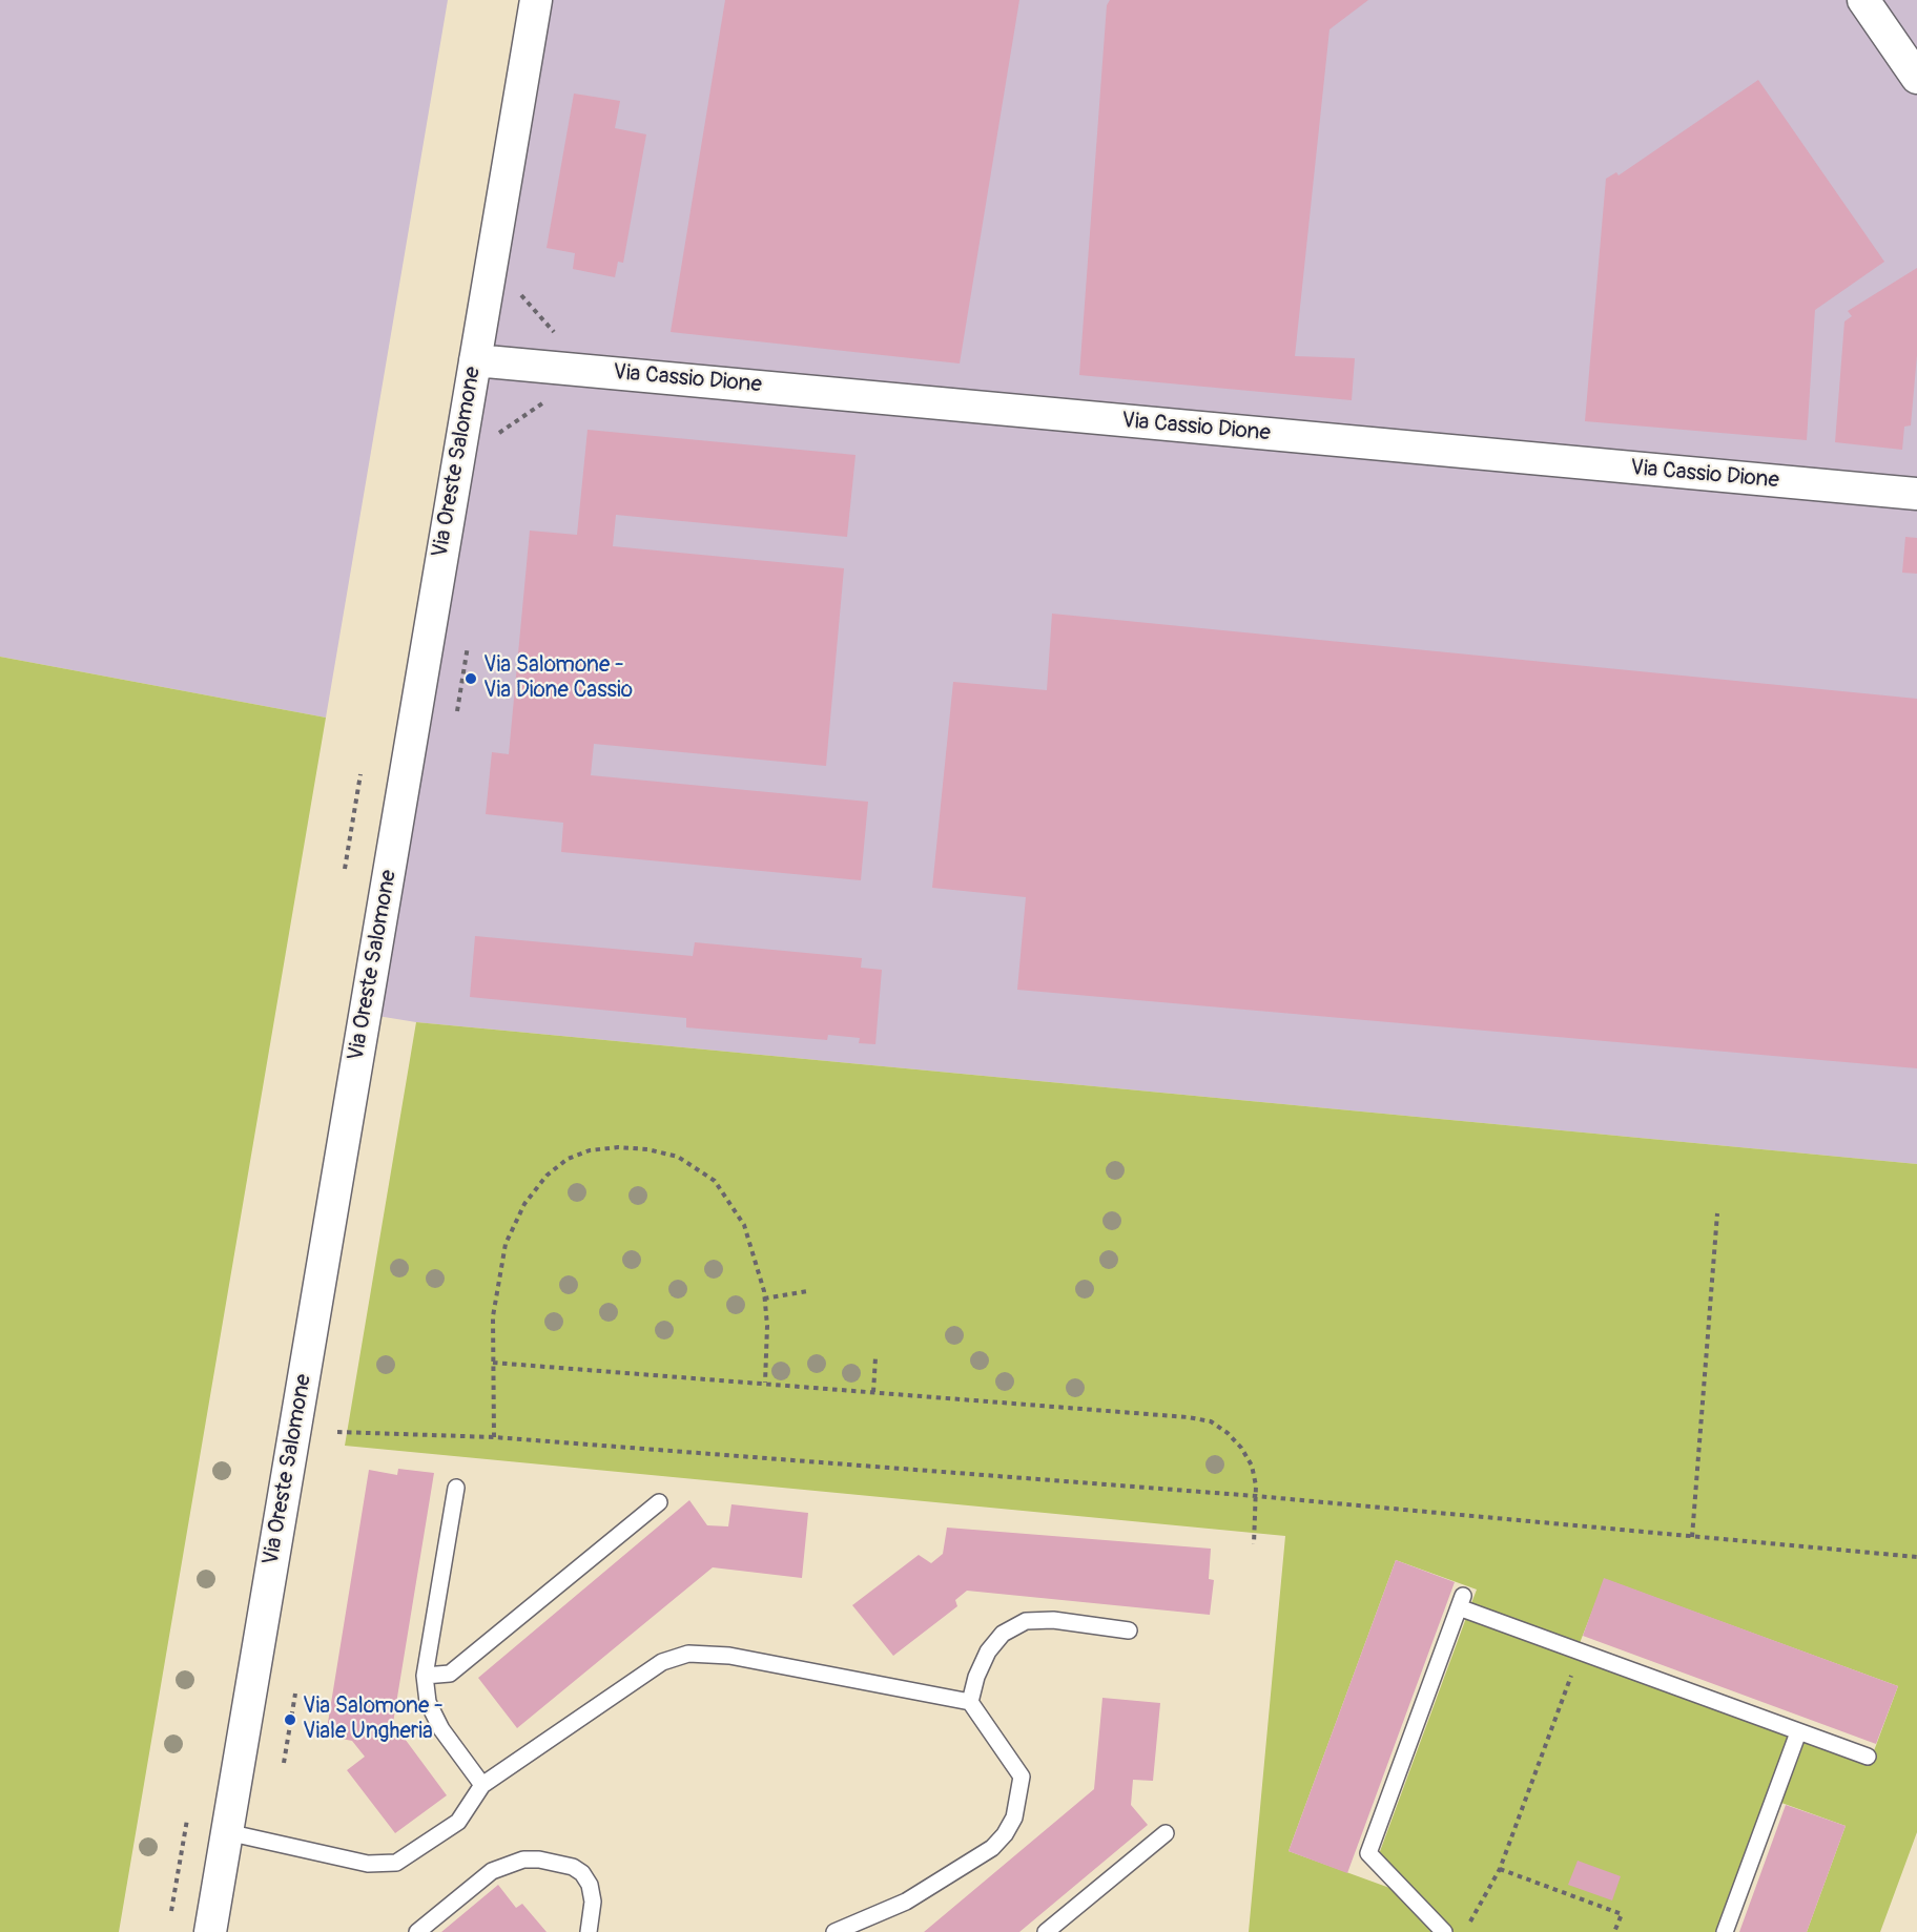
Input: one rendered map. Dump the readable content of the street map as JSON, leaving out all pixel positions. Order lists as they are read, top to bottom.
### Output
{
  "streets": {
    "street": ["Via Cassio Dione", "Via Oreste Salomone"]
  },
  "crossings": [
    ["Via Cassio Dione", "Via Oreste Salomone"]
  ],
  "places": ["Via Salomone - Via Dione Cassio", "Via Salomone - Viale Ungheria"]
}
